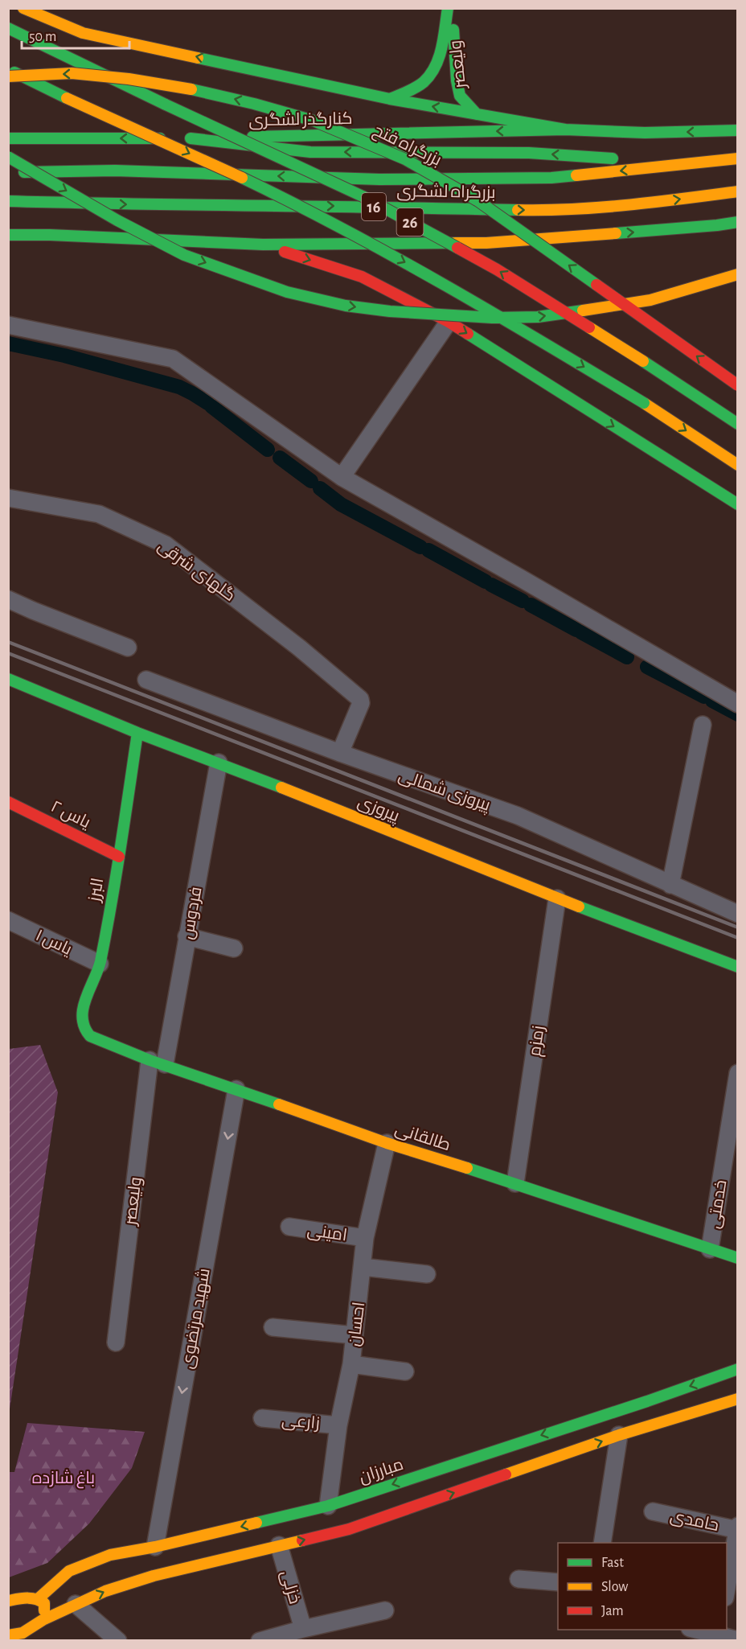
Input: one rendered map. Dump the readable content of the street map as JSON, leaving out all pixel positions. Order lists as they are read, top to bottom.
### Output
{
  "streets": {
    "main road": [
      "ولیعصر",
      "کنارگذر لشگری",
      "بزرگراه فتح",
      "بزرگراه لشگری",
      "16",
      "26",
      "پیروزی",
      "یاس ۲",
      "البرز",
      "طالقانی",
      "مبارزان"
    ],
    "street": [
      "گلهای شرقی",
      "پیروزی شمالی",
      "فردوس",
      "یاس ۱",
      "زمزم",
      "خدمتی",
      "امینی",
      "شهید مرتضوی",
      "احسان",
      "زارعی",
      "حامدی",
      "خزلی"
    ]
  },
  "crossings": [
    ["ولیعصر", "فردوس"],
    ["ولیعصر", "طالقانی"],
    ["گلهای شرقی", "پیروزی شمالی"],
    ["پیروزی", "البرز"],
    ["پیروزی", "فردوس"],
    ["پیروزی", "زمزم"],
    ["یاس ۲", "البرز"],
    ["البرز", "یاس ۱"],
    ["البرز", "طالقانی"],
    ["فردوس", "طالقانی"],
    ["زمزم", "طالقانی"],
    ["طالقانی", "خدمتی"],
    ["طالقانی", "شهید مرتضوی"],
    ["طالقانی", "احسان"],
    ["امینی", "احسان"],
    ["شهید مرتضوی", "مبارزان"],
    ["احسان", "زارعی"],
    ["احسان", "مبارزان"],
    ["مبارزان", "خزلی"]
  ],
  "one_way": ["شهید مرتضوی"],
  "parks": ["باغ شازده"],
  "legend": ["Fast", "Slow", "Jam"],
  "scale_bar": "50 m"
}
